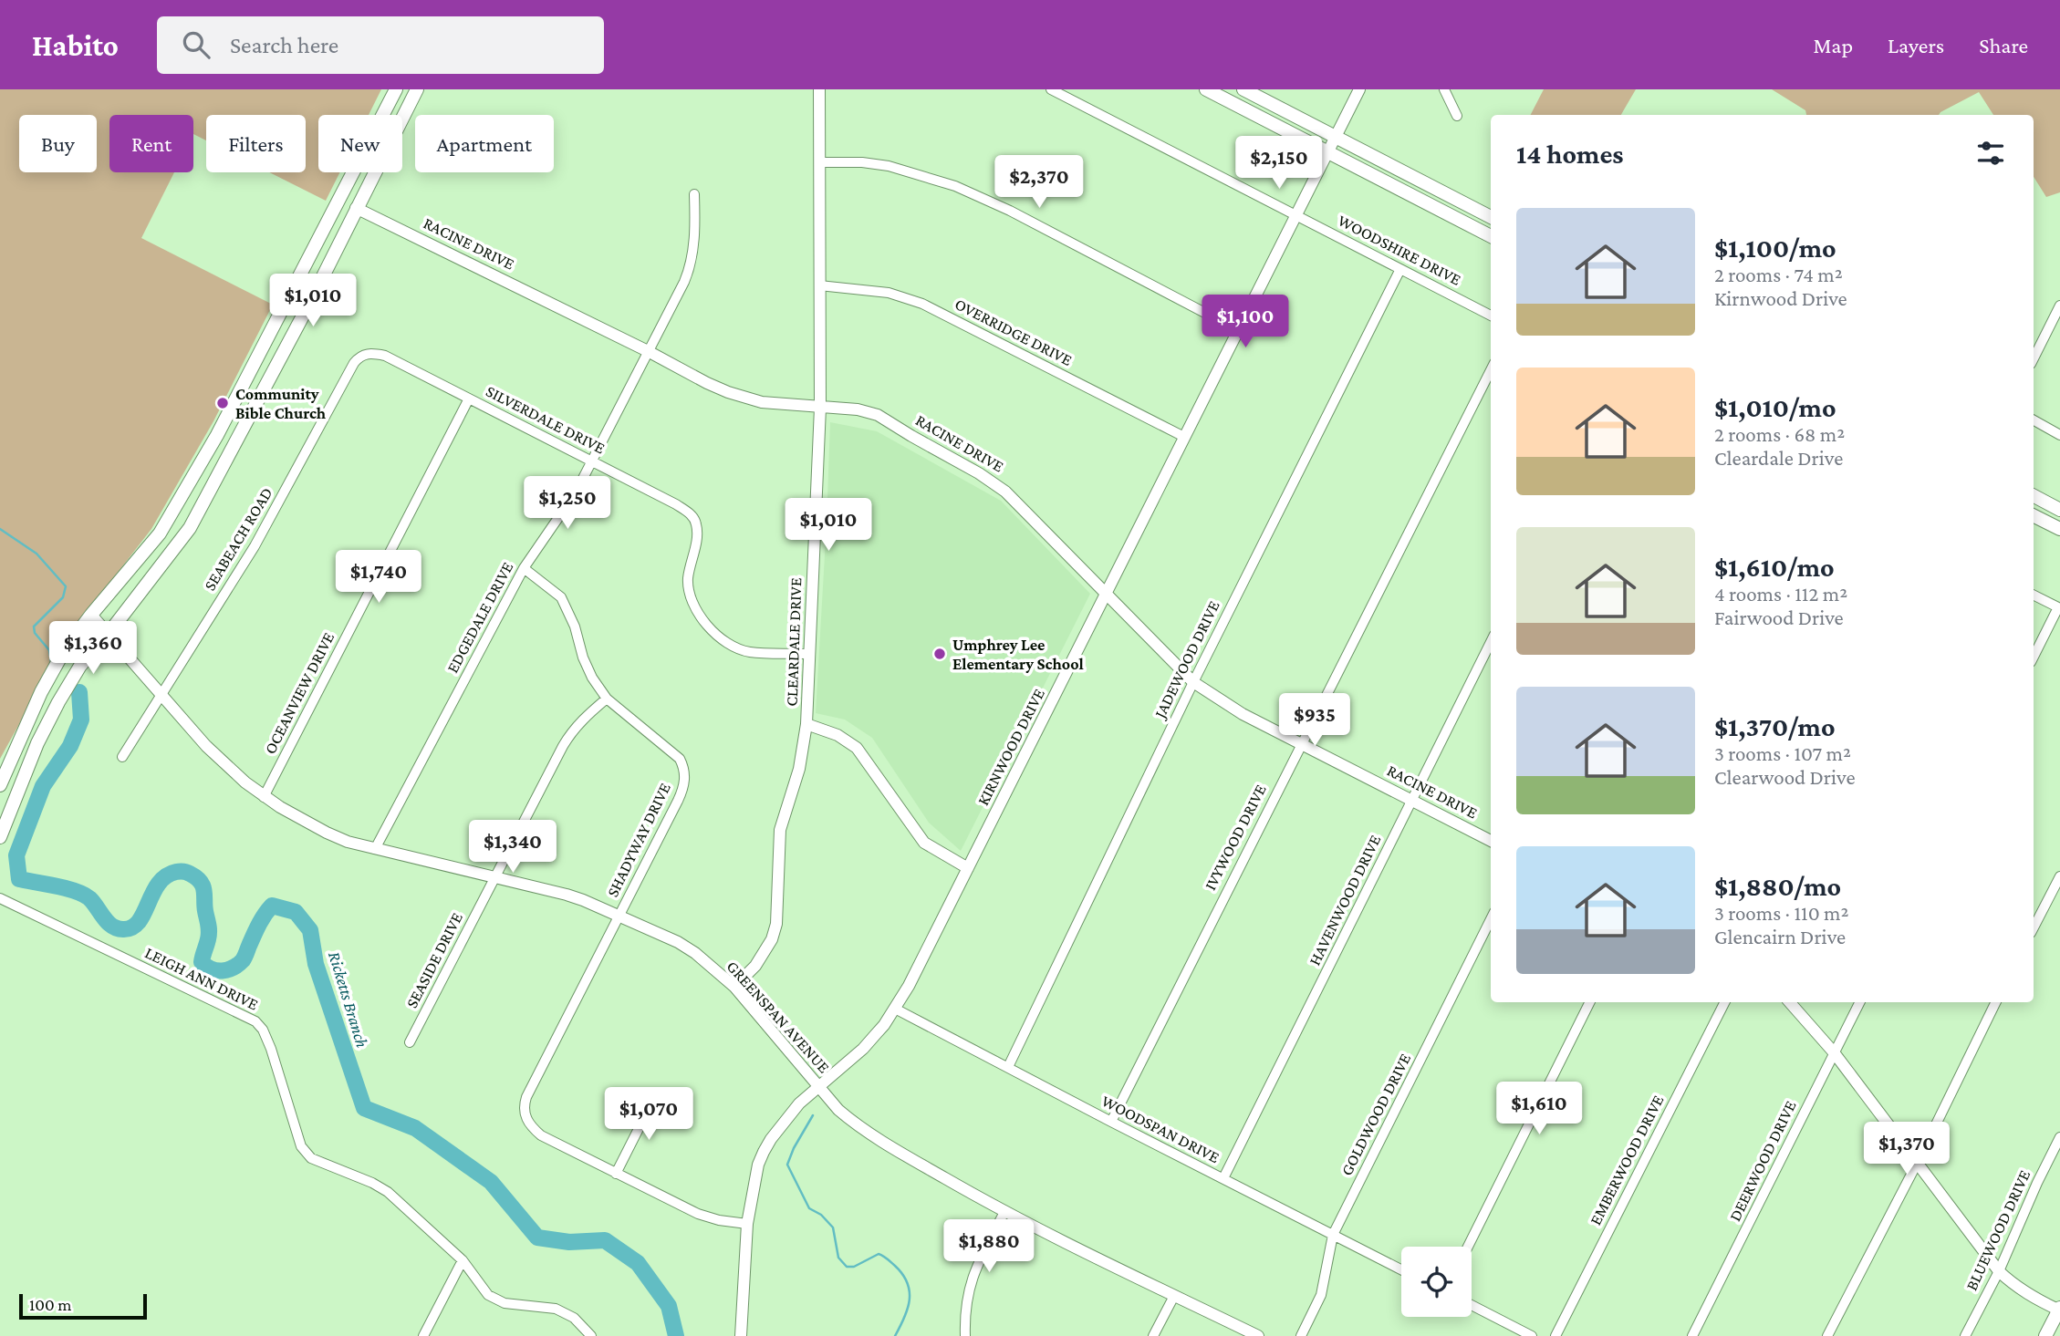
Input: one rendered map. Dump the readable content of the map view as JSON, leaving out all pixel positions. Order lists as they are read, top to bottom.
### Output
{
  "streets": {
    "main road": ["RACINE DRIVE"],
    "street": [
      "WOODSHIRE DRIVE",
      "OVERRIDGE DRIVE",
      "SILVERDALE DRIVE",
      "SEABEACH ROAD",
      "EDGEDALE DRIVE",
      "CLEARDALE DRIVE",
      "JADEWOOD DRIVE",
      "OCEANVIEW DRIVE",
      "KIRNWOOD DRIVE",
      "IVYWOOD DRIVE",
      "SHADYWAY DRIVE",
      "HAVENWOOD DRIVE",
      "SEASIDE DRIVE",
      "LEIGH ANN DRIVE",
      "GREENSPAN AVENUE",
      "GOLDWOOD DRIVE",
      "WOODSPAN DRIVE",
      "EMBERWOOD DRIVE",
      "DEERWOOD DRIVE",
      "BLUEWOOD DRIVE"
    ]
  },
  "crossings": [
    ["RACINE DRIVE", "EDGEDALE DRIVE"],
    ["RACINE DRIVE", "CLEARDALE DRIVE"],
    ["RACINE DRIVE", "JADEWOOD DRIVE"],
    ["RACINE DRIVE", "KIRNWOOD DRIVE"],
    ["RACINE DRIVE", "IVYWOOD DRIVE"],
    ["RACINE DRIVE", "HAVENWOOD DRIVE"],
    ["WOODSHIRE DRIVE", "JADEWOOD DRIVE"],
    ["WOODSHIRE DRIVE", "KIRNWOOD DRIVE"],
    ["OVERRIDGE DRIVE", "CLEARDALE DRIVE"],
    ["OVERRIDGE DRIVE", "KIRNWOOD DRIVE"],
    ["SILVERDALE DRIVE", "SEABEACH ROAD"],
    ["SILVERDALE DRIVE", "EDGEDALE DRIVE"],
    ["SILVERDALE DRIVE", "CLEARDALE DRIVE"],
    ["SILVERDALE DRIVE", "OCEANVIEW DRIVE"],
    ["SEABEACH ROAD", "GREENSPAN AVENUE"],
    ["EDGEDALE DRIVE", "SHADYWAY DRIVE"],
    ["EDGEDALE DRIVE", "GREENSPAN AVENUE"],
    ["CLEARDALE DRIVE", "GREENSPAN AVENUE"],
    ["JADEWOOD DRIVE", "WOODSPAN DRIVE"],
    ["OCEANVIEW DRIVE", "GREENSPAN AVENUE"],
    ["KIRNWOOD DRIVE", "GREENSPAN AVENUE"],
    ["KIRNWOOD DRIVE", "WOODSPAN DRIVE"],
    ["IVYWOOD DRIVE", "WOODSPAN DRIVE"],
    ["SHADYWAY DRIVE", "SEASIDE DRIVE"],
    ["SHADYWAY DRIVE", "GREENSPAN AVENUE"],
    ["HAVENWOOD DRIVE", "WOODSPAN DRIVE"],
    ["SEASIDE DRIVE", "GREENSPAN AVENUE"],
    ["GOLDWOOD DRIVE", "WOODSPAN DRIVE"]
  ],
  "water": ["Ricketts Branch"],
  "places": ["Community Bible Church", "Umphrey Lee Elementary School"],
  "scale_bar": "100 m",
  "page": {
    "header": "Habito",
    "search": "Search here",
    "nav": ["Map", "Layers", "Share"],
    "chip": [
      "Buy",
      "Rent",
      "Filters",
      "New",
      "Apartment"
    ],
    "heading": "14 homes",
    "price": [
      "$2,150",
      "$2,370",
      "$1,010",
      "$1,100",
      "$1,250",
      "$1,010",
      "$1,740",
      "$1,360",
      "$935",
      "$1,340",
      "$1,610",
      "$1,070",
      "$1,370",
      "$1,880"
    ],
    "list": [
      {
        "name": "$1,100/mo",
        "note": "2 rooms · 74 m² · Kirnwood Drive"
      },
      {
        "name": "$1,010/mo",
        "note": "2 rooms · 68 m² · Cleardale Drive"
      },
      {
        "name": "$1,610/mo",
        "note": "4 rooms · 112 m² · Fairwood Drive"
      },
      {
        "name": "$1,370/mo",
        "note": "3 rooms · 107 m² · Clearwood Drive"
      },
      {
        "name": "$1,880/mo",
        "note": "3 rooms · 110 m² · Glencairn Drive"
      }
    ],
    "scale": "100 m"
  }
}
